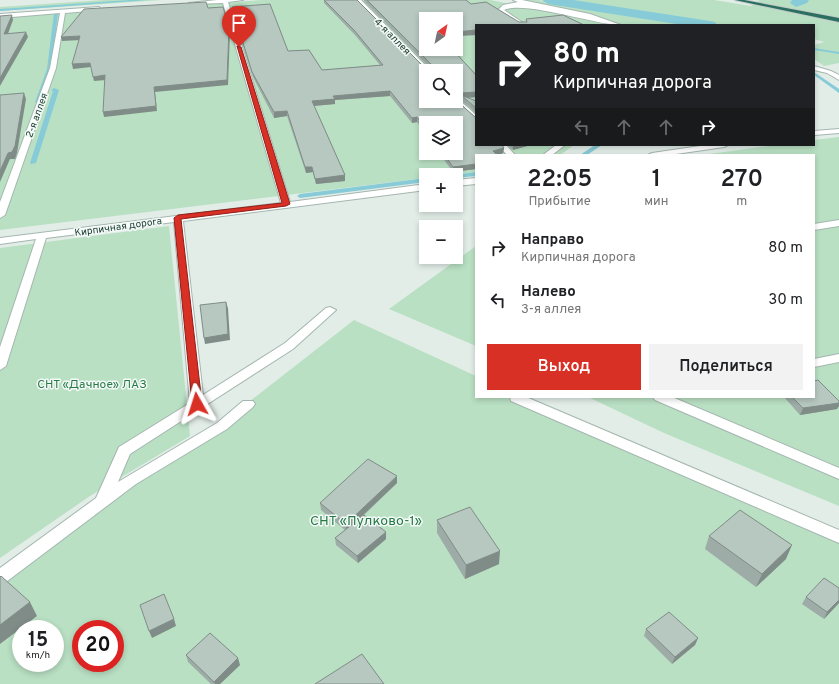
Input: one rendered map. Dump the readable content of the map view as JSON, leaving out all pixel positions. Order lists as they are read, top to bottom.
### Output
{
  "streets": {
    "street": ["4-я аллея", "2-я аллея", "Кирпичная дорога"]
  },
  "parks": ["СНТ «Дачное» ЛАЗ", "СНТ «Пулково-1»"],
  "north": "top right",
  "page": {
    "map_buttons": ["+", "−"],
    "turn": ["80 m", "Кирпичная дорога"],
    "eta": [
      "22:05",
      "Прибытие",
      "1",
      "мин",
      "270",
      "m"
    ],
    "list": [
      {
        "name": "Направо",
        "note": "Кирпичная дорога",
        "value": "80 m"
      },
      {
        "name": "Налево",
        "note": "3-я аллея",
        "value": "30 m"
      }
    ],
    "buttons": ["Выход", "Поделиться"],
    "speed": "15 km/h",
    "limit": "20"
  }
}
